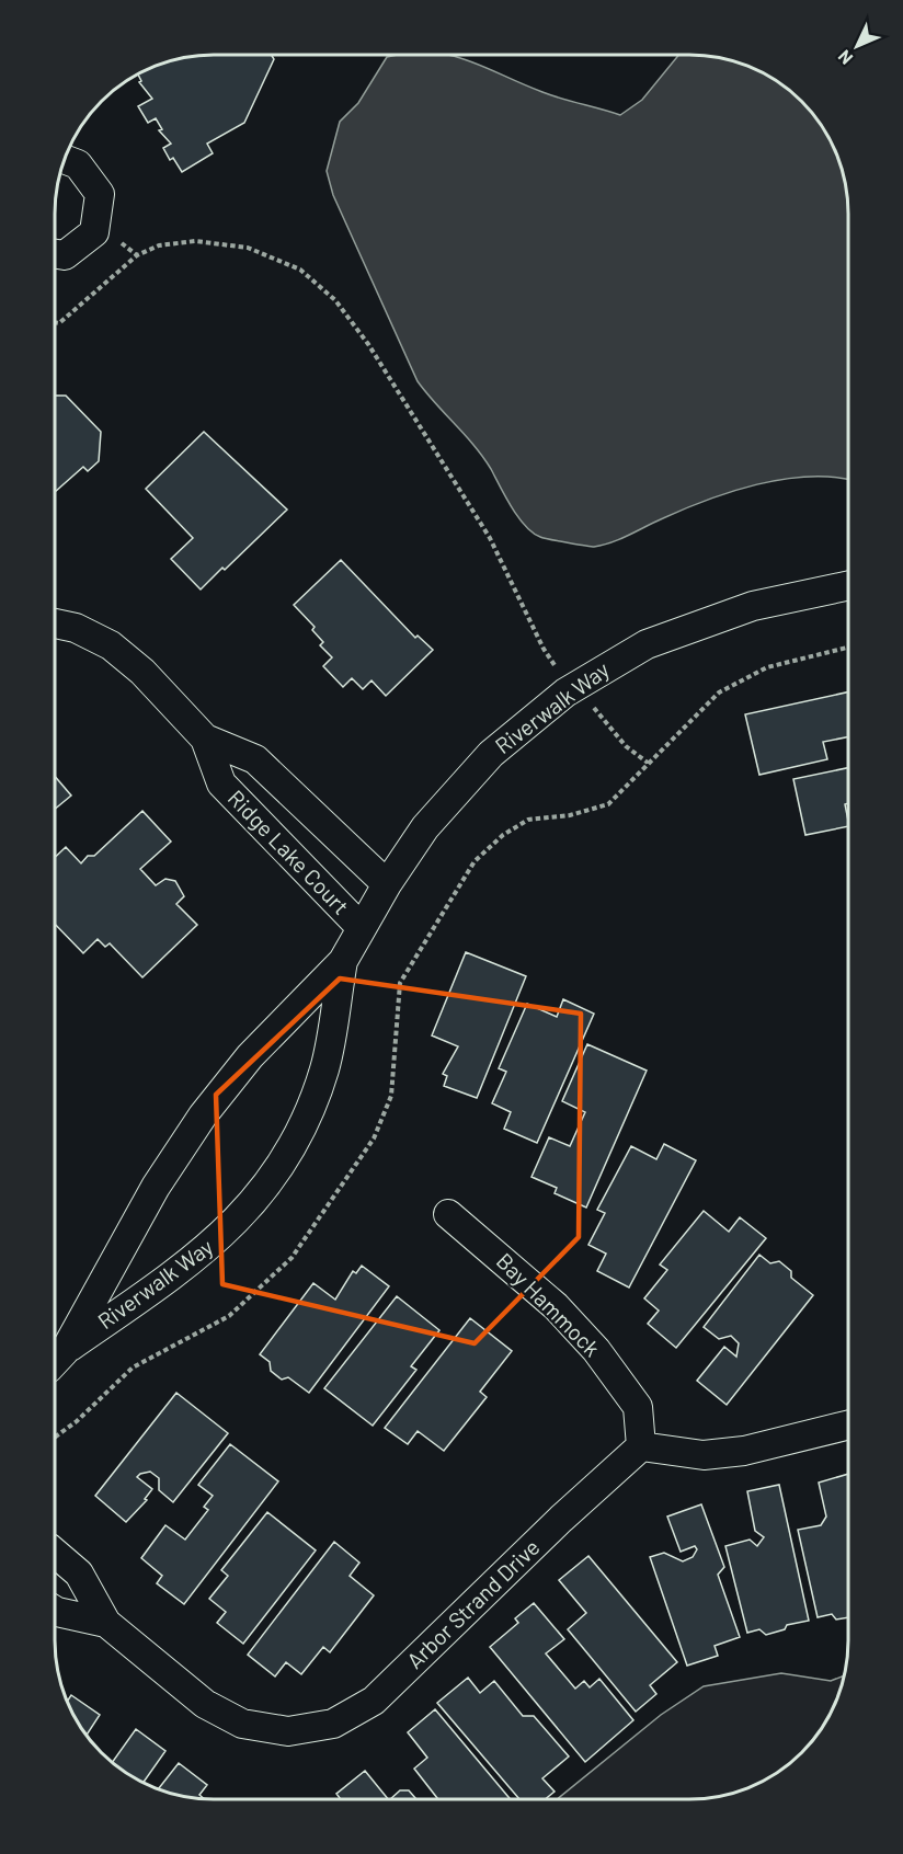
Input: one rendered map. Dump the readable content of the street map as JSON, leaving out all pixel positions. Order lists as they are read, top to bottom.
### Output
{
  "streets": {
    "street": [
      "Riverwalk Way",
      "Ridge Lake Court",
      "Bay Hammock",
      "Arbor Strand Drive"
    ]
  },
  "crossings": [
    ["Riverwalk Way", "Ridge Lake Court"],
    ["Bay Hammock", "Arbor Strand Drive"]
  ],
  "north": "bottom left"
}
